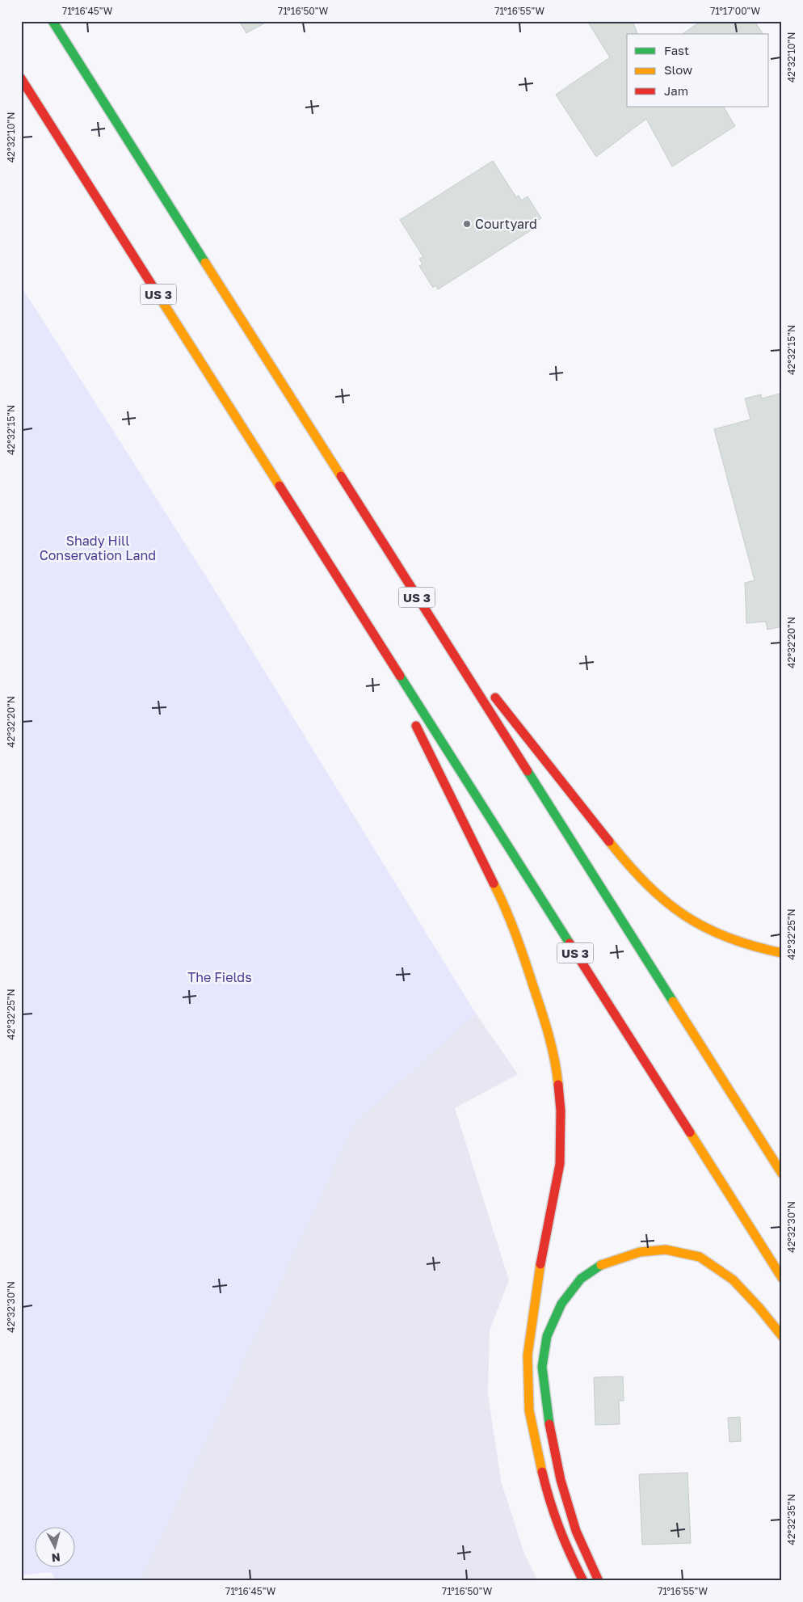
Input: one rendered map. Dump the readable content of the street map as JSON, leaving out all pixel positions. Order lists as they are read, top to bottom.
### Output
{
  "streets": {
    "highway": ["US 3"]
  },
  "parks": ["Shady Hill Conservation Land", "The Fields"],
  "places": ["Courtyard"],
  "legend": ["Fast", "Slow", "Jam"],
  "north": "bottom",
  "coordinates": [
    "71°16'45\"W",
    "71°16'50\"W",
    "71°16'55\"W",
    "71°17'00\"W",
    "42°32'10\"N",
    "42°32'15\"N",
    "42°32'20\"N",
    "42°32'25\"N",
    "42°32'30\"N",
    "42°32'35\"N"
  ]
}
